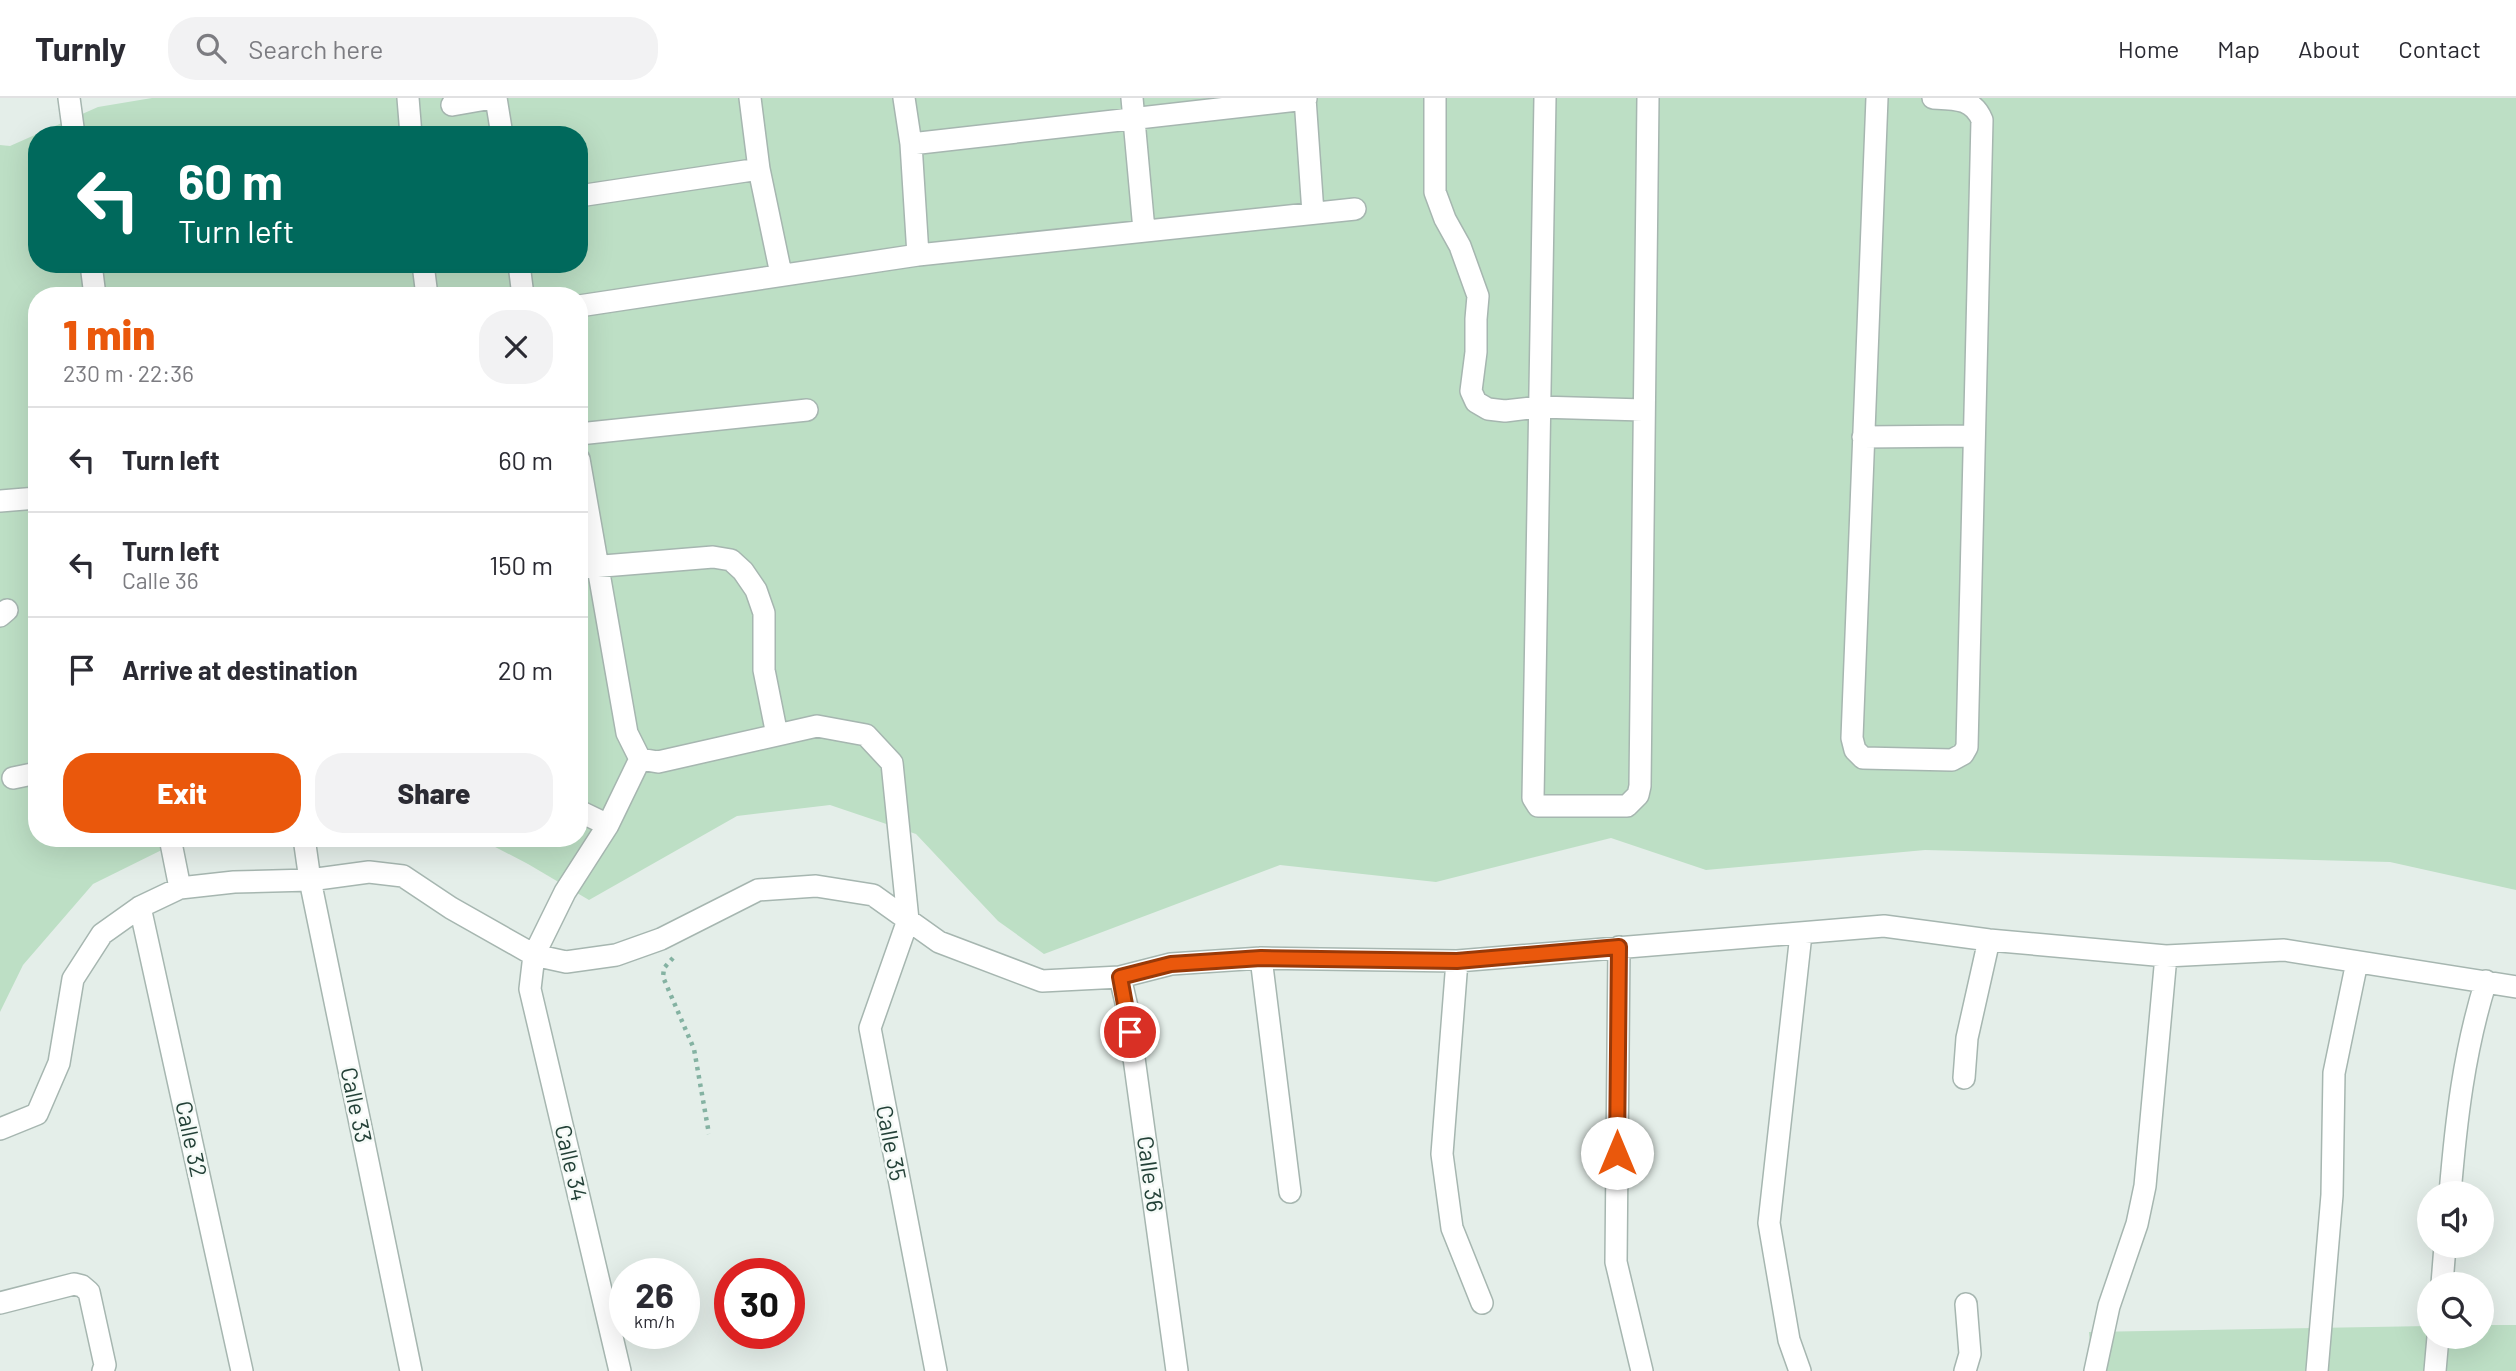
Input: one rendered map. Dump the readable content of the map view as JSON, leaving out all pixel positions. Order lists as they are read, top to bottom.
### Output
{
  "streets": {
    "street": [
      "Calle 33",
      "Calle 32",
      "Calle 35",
      "Calle 34",
      "Calle 36"
    ]
  },
  "page": {
    "header": "Turnly",
    "search": "Search here",
    "nav": [
      "Home",
      "Map",
      "About",
      "Contact"
    ],
    "turn": ["60 m", "Turn left"],
    "heading": ["1 min", "230 m · 22:36"],
    "list": [
      {
        "name": "Turn left",
        "value": "60 m"
      },
      {
        "name": "Turn left",
        "note": "Calle 36",
        "value": "150 m"
      },
      {
        "name": "Arrive at destination",
        "value": "20 m"
      }
    ],
    "buttons": ["Exit", "Share"],
    "speed": "26 km/h",
    "limit": "30"
  }
}
